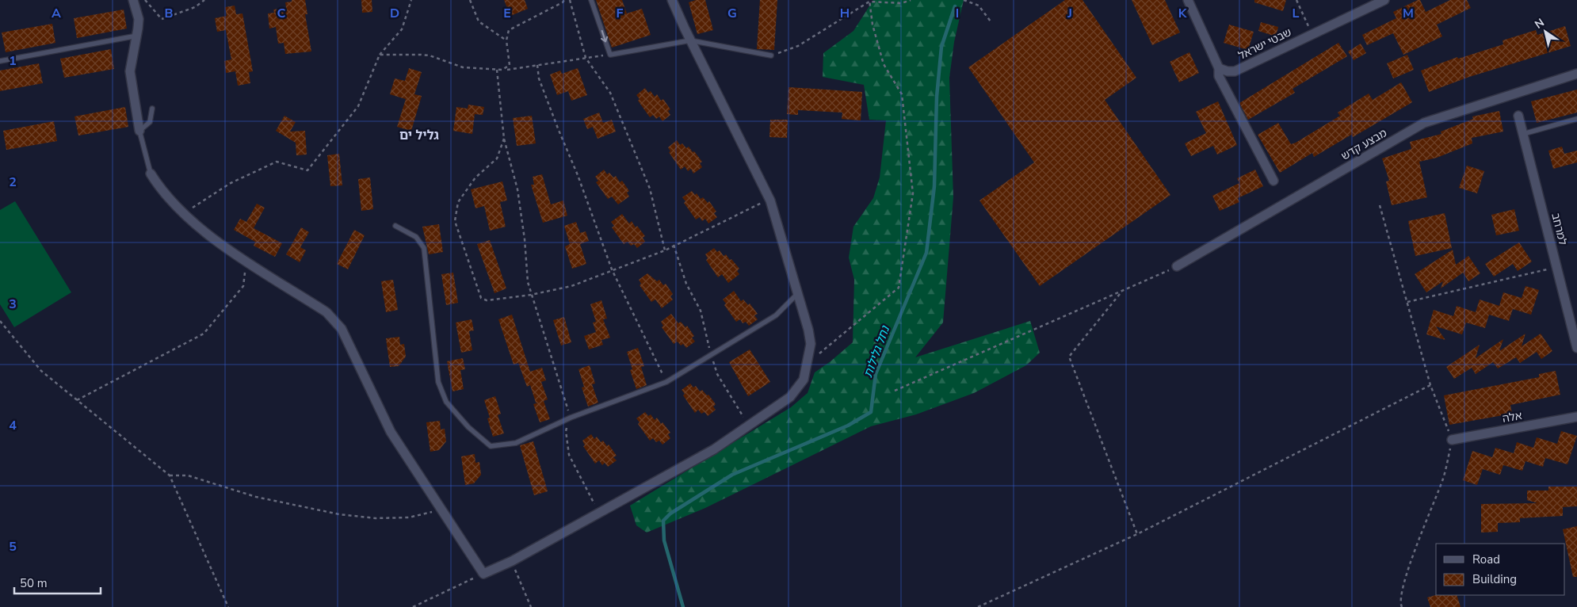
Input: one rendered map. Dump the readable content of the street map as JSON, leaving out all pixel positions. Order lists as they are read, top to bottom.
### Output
{
  "streets": {
    "street": [
      "שבטי ישראל",
      "מבצע קדש",
      "למרחב",
      "אלה"
    ]
  },
  "districts": ["גליל ים"],
  "water": ["נחל גלילות"],
  "legend": ["Road", "Building"],
  "scale_bar": "50 m",
  "north": "top left",
  "grid": {
    "columns": [
      "A",
      "B",
      "C",
      "D",
      "E",
      "F",
      "G",
      "H",
      "I",
      "J",
      "K",
      "L",
      "M"
    ],
    "rows": [
      "1",
      "2",
      "3",
      "4",
      "5"
    ]
  }
}
